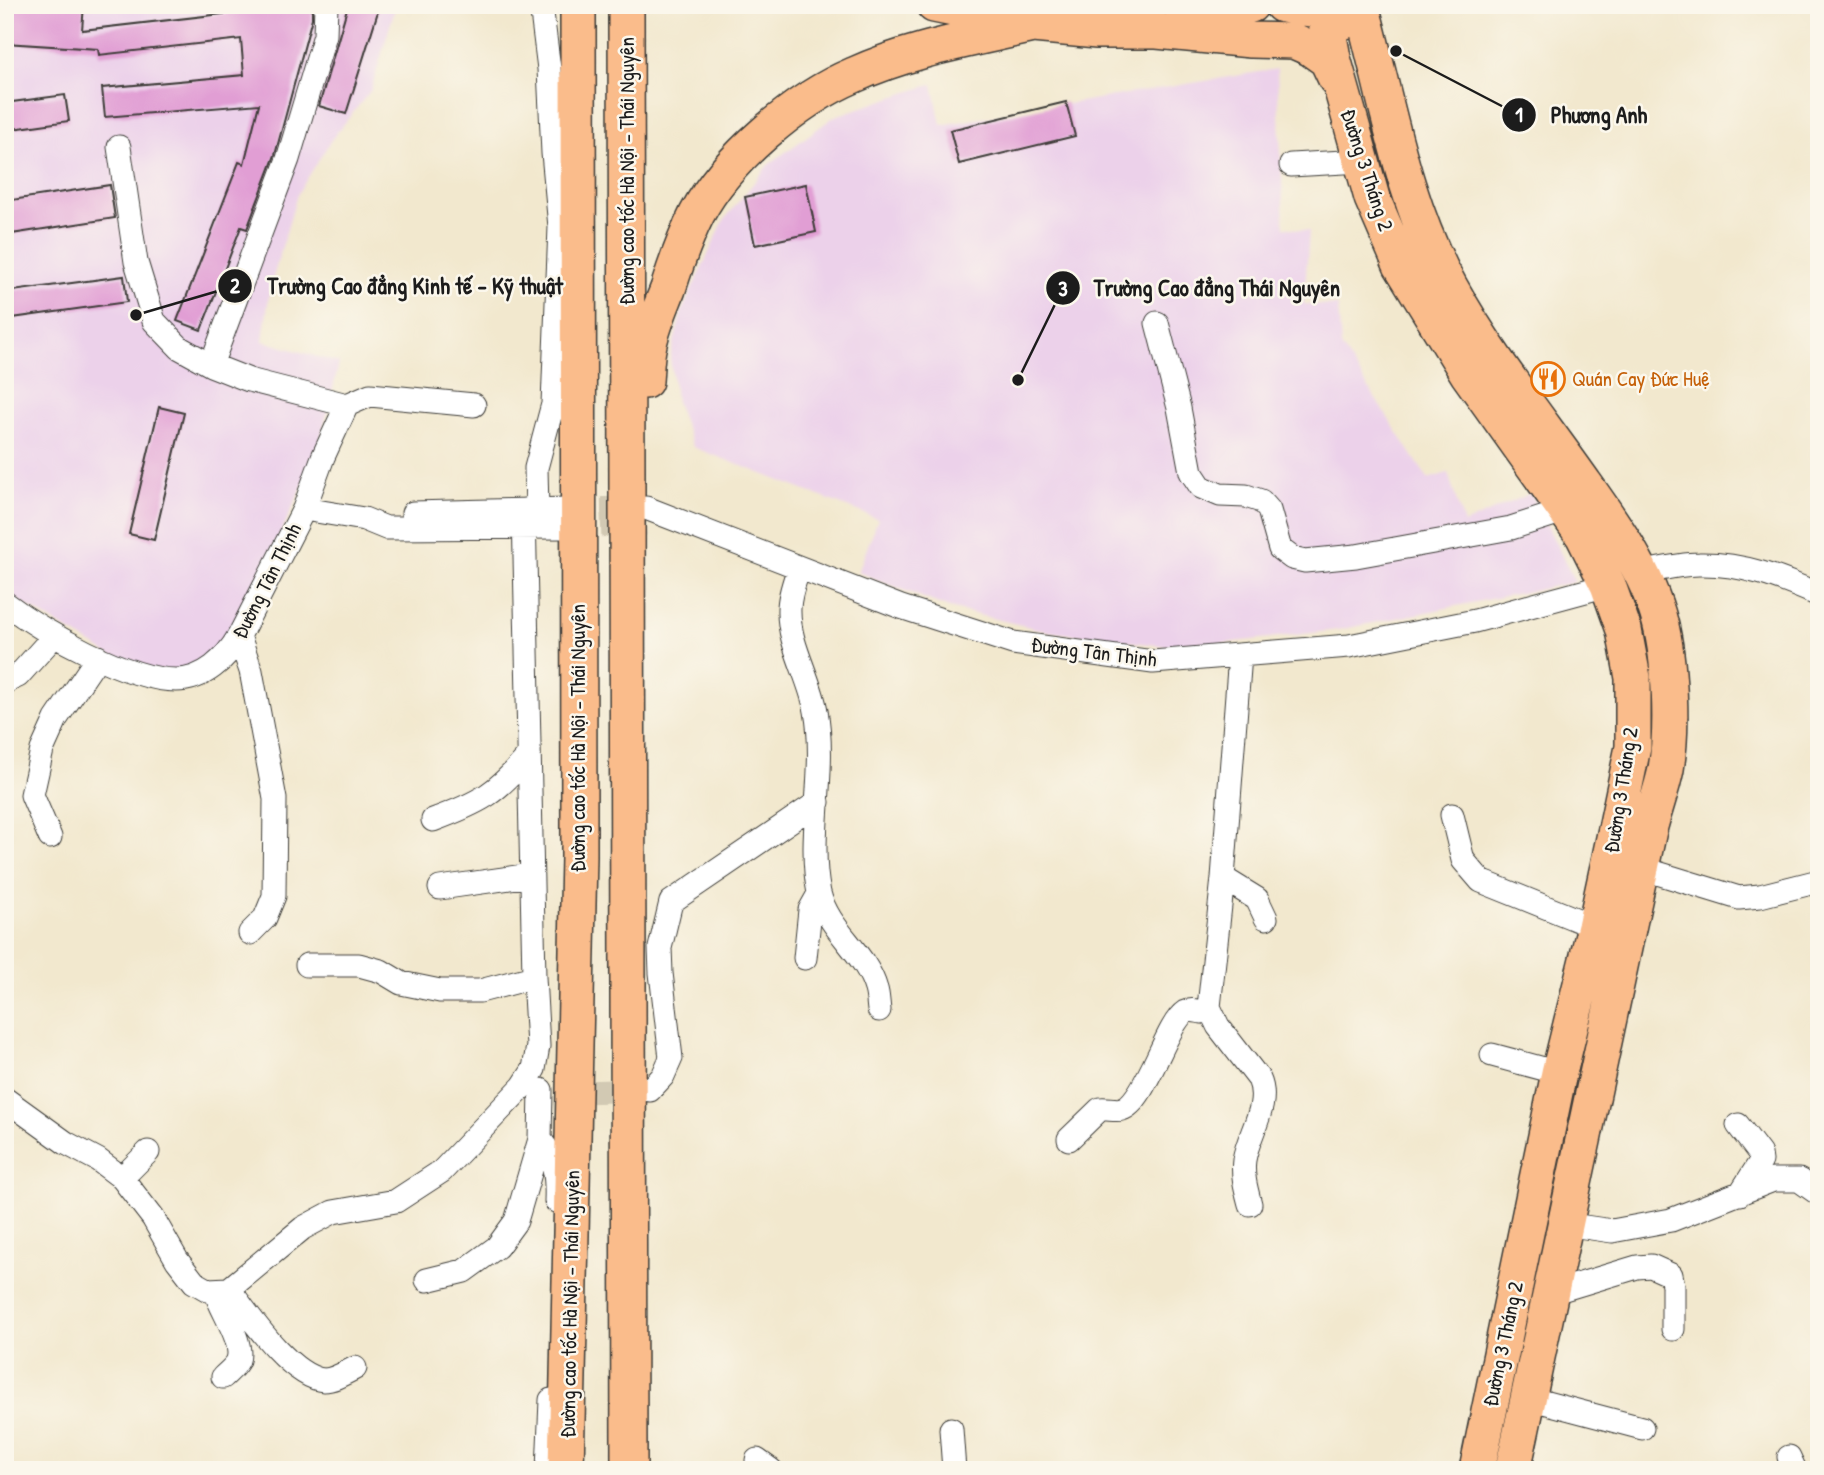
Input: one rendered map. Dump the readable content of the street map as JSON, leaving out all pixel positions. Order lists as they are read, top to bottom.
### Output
{
  "streets": {
    "highway": ["Đường 3 Tháng 2", "Đường cao tốc Hà Nội - Thái Nguyên"],
    "street": ["Đường Tân Thịnh"]
  },
  "crossings": [
    ["Đường 3 Tháng 2", "Đường Tân Thịnh"]
  ],
  "places": {
    "other": ["Phương Anh", "Trường Cao đẳng Kinh tế - Kỹ thuật", "Trường Cao đẳng Thái Nguyên"],
    "restaurant": ["Quán Cay Đức Huệ"]
  }
}
